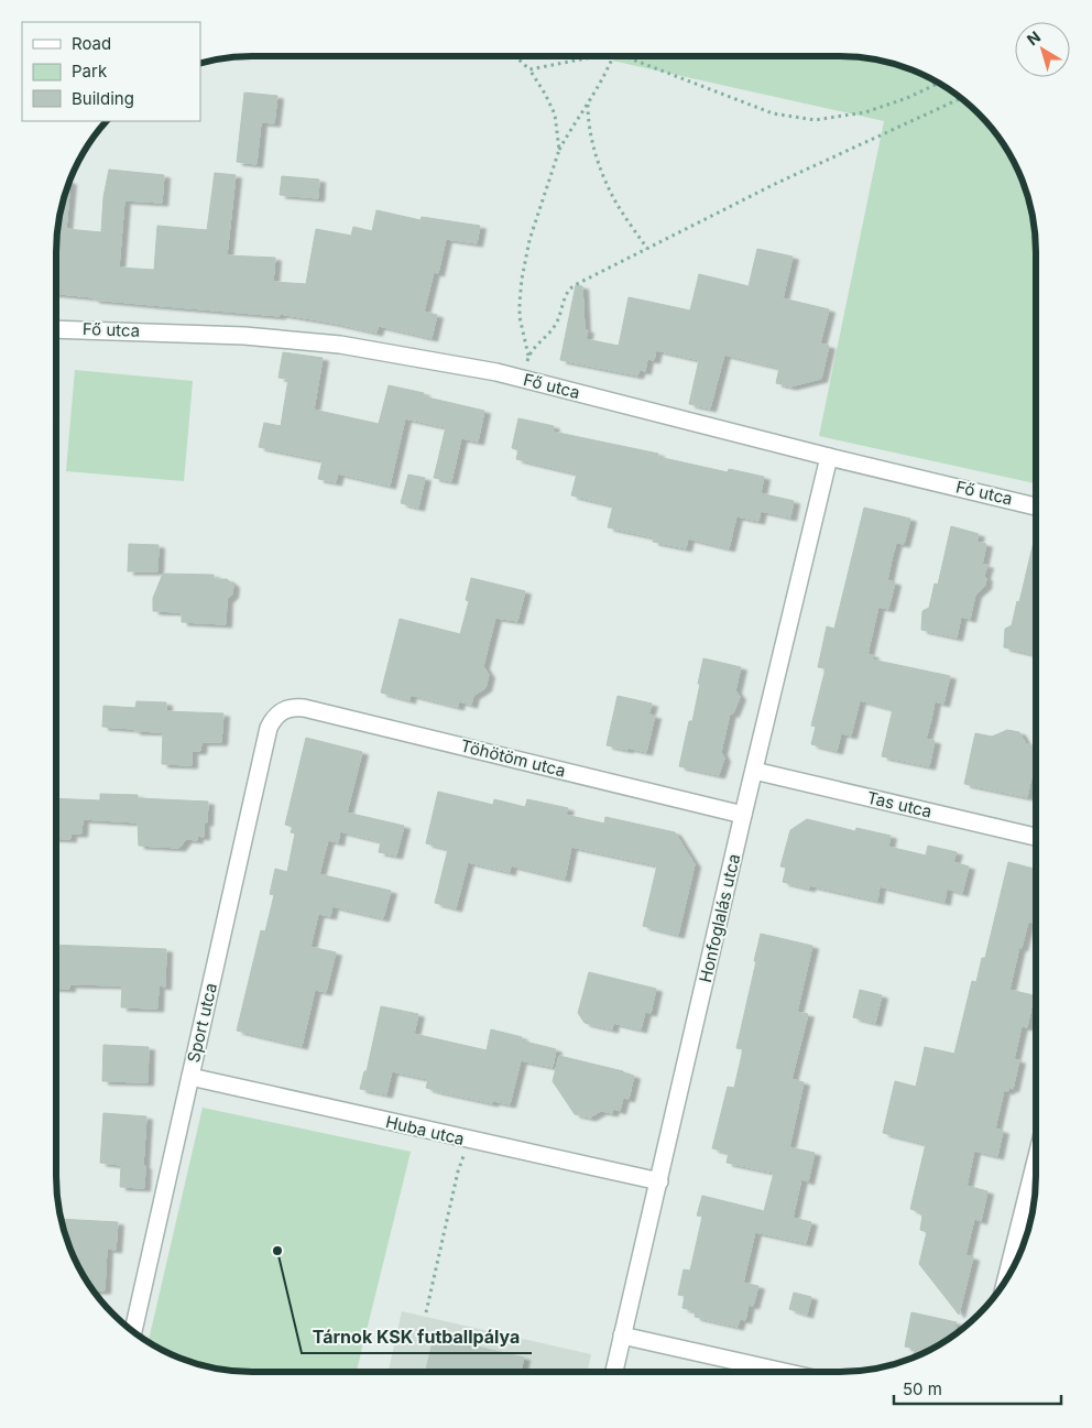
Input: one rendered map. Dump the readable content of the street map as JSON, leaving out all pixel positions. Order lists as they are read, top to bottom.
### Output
{
  "streets": {
    "street": [
      "Fő utca",
      "Töhötöm utca",
      "Tas utca",
      "Honfoglalás utca",
      "Sport utca",
      "Huba utca"
    ]
  },
  "crossings": [
    ["Fő utca", "Honfoglalás utca"],
    ["Töhötöm utca", "Honfoglalás utca"],
    ["Töhötöm utca", "Sport utca"],
    ["Tas utca", "Honfoglalás utca"],
    ["Honfoglalás utca", "Huba utca"],
    ["Sport utca", "Huba utca"]
  ],
  "places": ["Tárnok KSK futballpálya"],
  "legend": ["Road", "Park", "Building"],
  "scale_bar": "50 m",
  "north": "top left"
}
